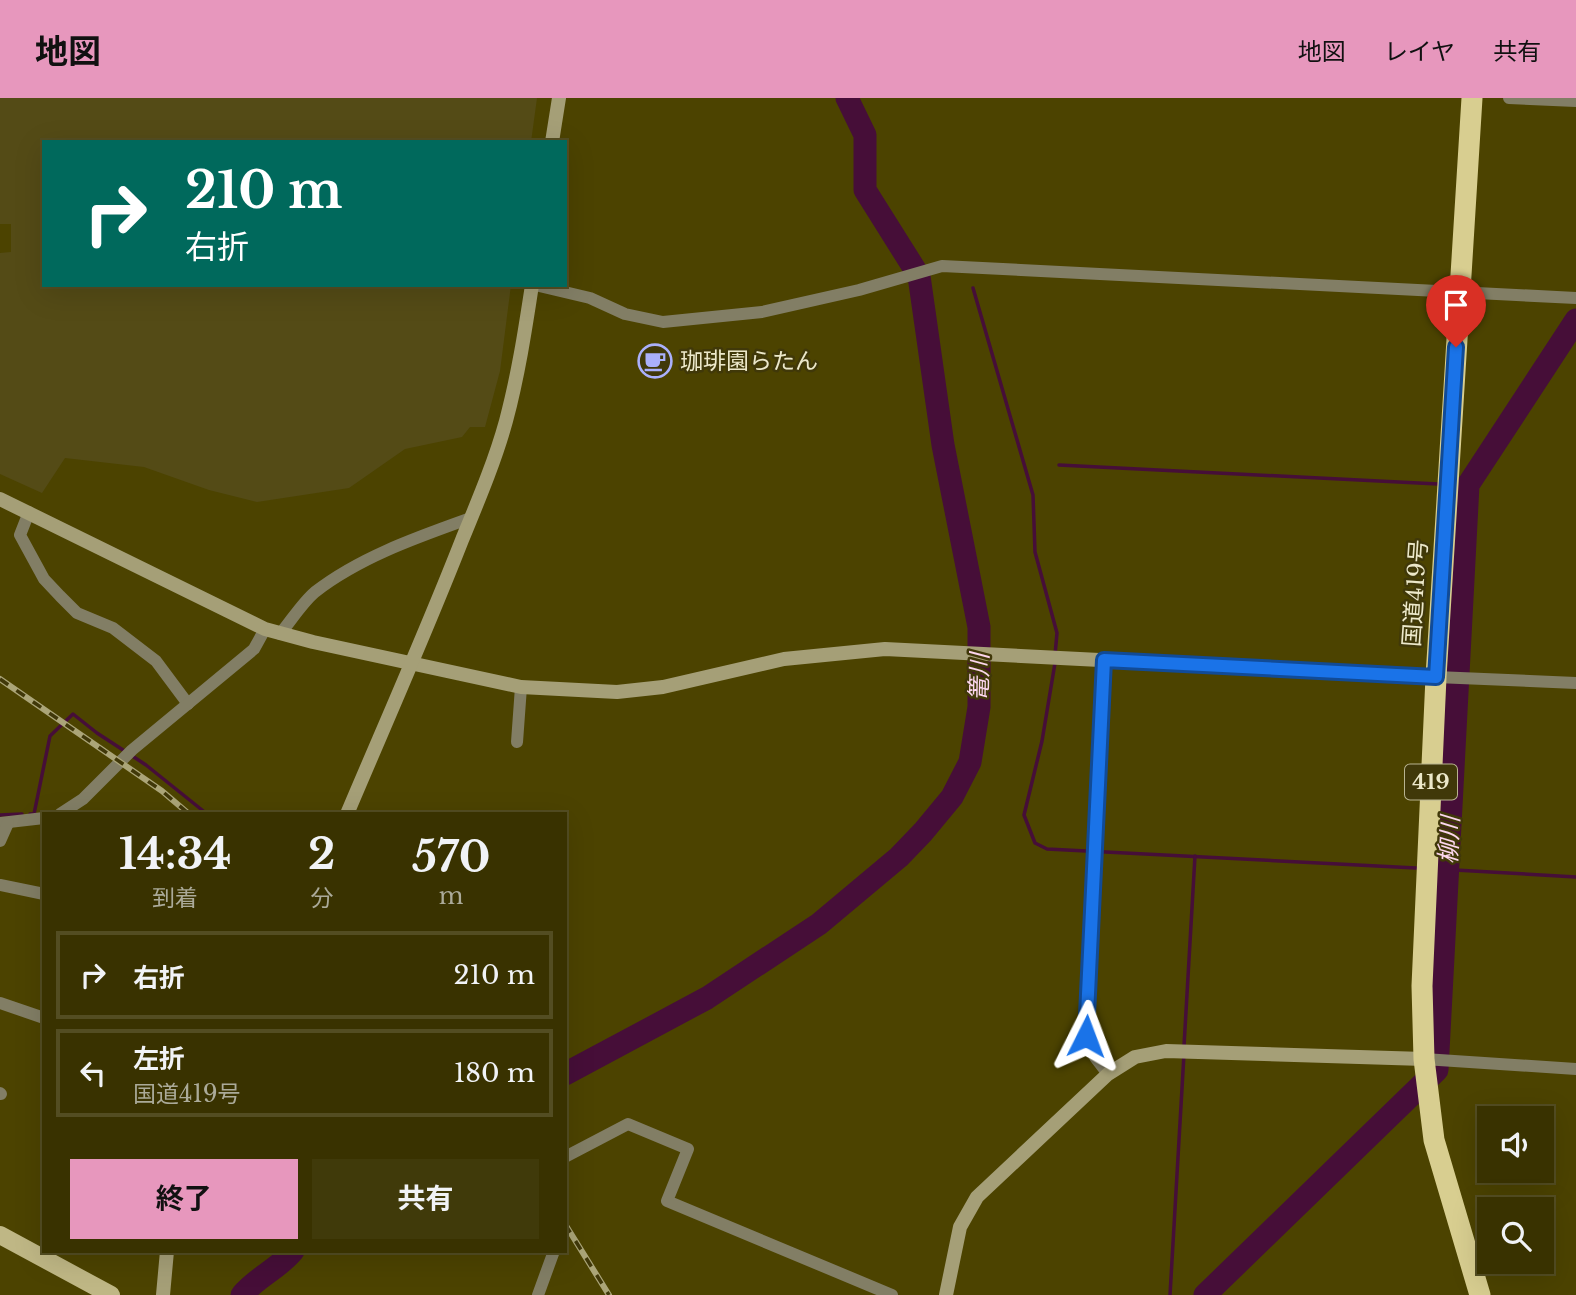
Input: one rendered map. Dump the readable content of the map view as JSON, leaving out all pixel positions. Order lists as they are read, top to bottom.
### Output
{
  "streets": {
    "highway": ["国道419号", "419"]
  },
  "water": ["篭川", "柳川"],
  "places": {
    "cafe": ["珈琲園らたん"]
  },
  "page": {
    "header": "地図",
    "nav": ["地図", "レイヤ", "共有"],
    "turn": ["210 m", "右折"],
    "eta": [
      "14:34",
      "到着",
      "2",
      "分",
      "570",
      "m"
    ],
    "list": [
      {
        "name": "右折",
        "value": "210 m"
      },
      {
        "name": "左折",
        "note": "国道419号",
        "value": "180 m"
      }
    ],
    "buttons": ["終了", "共有"]
  }
}
